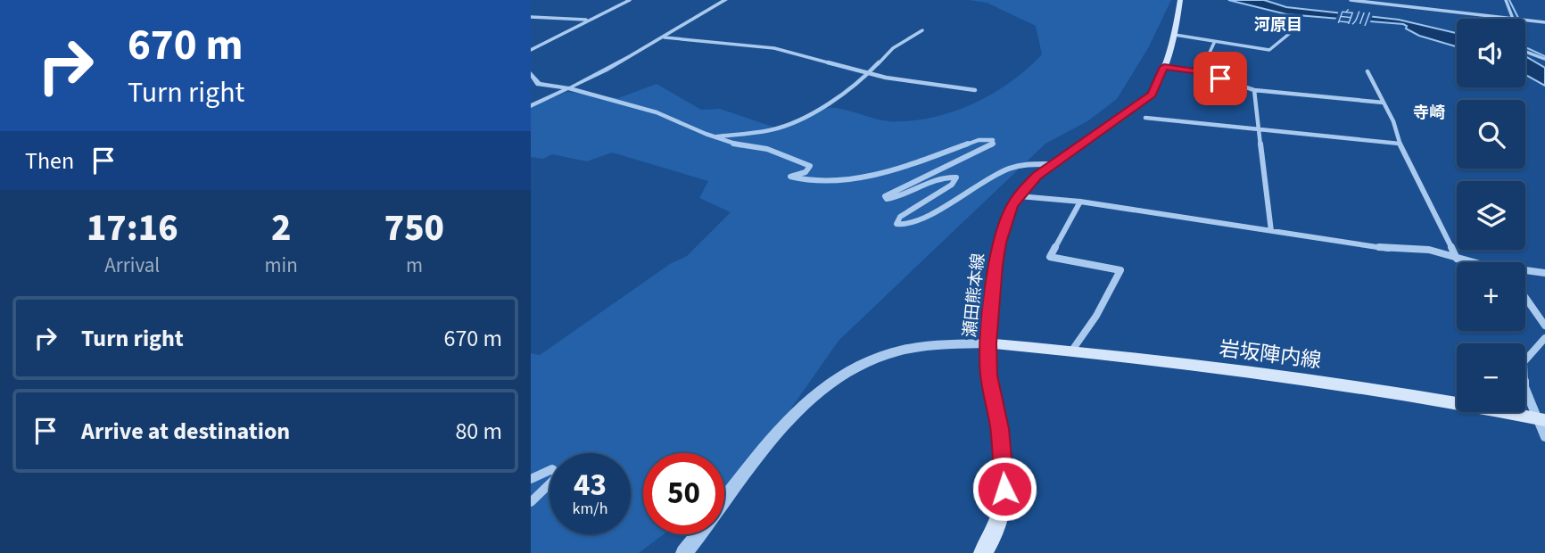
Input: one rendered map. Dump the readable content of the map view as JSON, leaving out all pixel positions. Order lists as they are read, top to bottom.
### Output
{
  "streets": {
    "main road": ["瀬田熊本線", "岩坂陣内線"]
  },
  "crossings": [
    ["瀬田熊本線", "岩坂陣内線"]
  ],
  "districts": ["河原目", "寺崎"],
  "water": ["白川"],
  "page": {
    "turn": ["670 m", "Turn right"],
    "map_buttons": ["+", "−"],
    "then": "Then",
    "eta": [
      "17:16",
      "Arrival",
      "2",
      "min",
      "750",
      "m"
    ],
    "list": [
      {
        "name": "Turn right",
        "value": "670 m"
      },
      {
        "name": "Arrive at destination",
        "value": "80 m"
      }
    ],
    "speed": "43 km/h",
    "limit": "50"
  }
}
